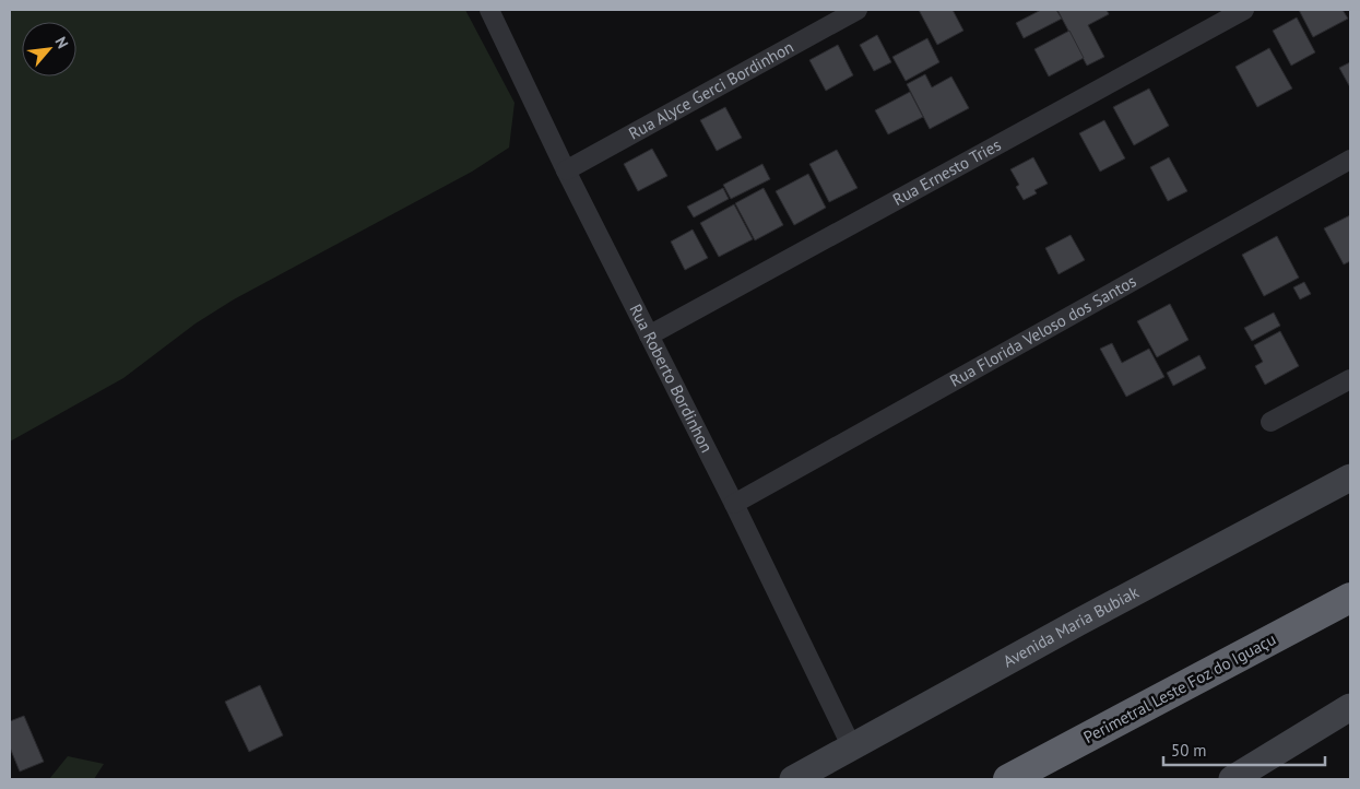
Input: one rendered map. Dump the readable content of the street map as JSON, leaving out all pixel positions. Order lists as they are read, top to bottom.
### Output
{
  "streets": {
    "highway": ["Perimetral Leste Foz do Iguaçu"],
    "street": [
      "Rua Alyce Gerci Bordinhon",
      "Rua Ernesto Tries",
      "Rua Florida Veloso dos Santos",
      "Rua Roberto Bordinhon",
      "Avenida Maria Bubiak"
    ]
  },
  "crossings": [
    ["Rua Alyce Gerci Bordinhon", "Rua Roberto Bordinhon"],
    ["Rua Ernesto Tries", "Rua Roberto Bordinhon"],
    ["Rua Florida Veloso dos Santos", "Rua Roberto Bordinhon"],
    ["Rua Roberto Bordinhon", "Avenida Maria Bubiak"]
  ],
  "scale_bar": "50 m",
  "north": "top right"
}
